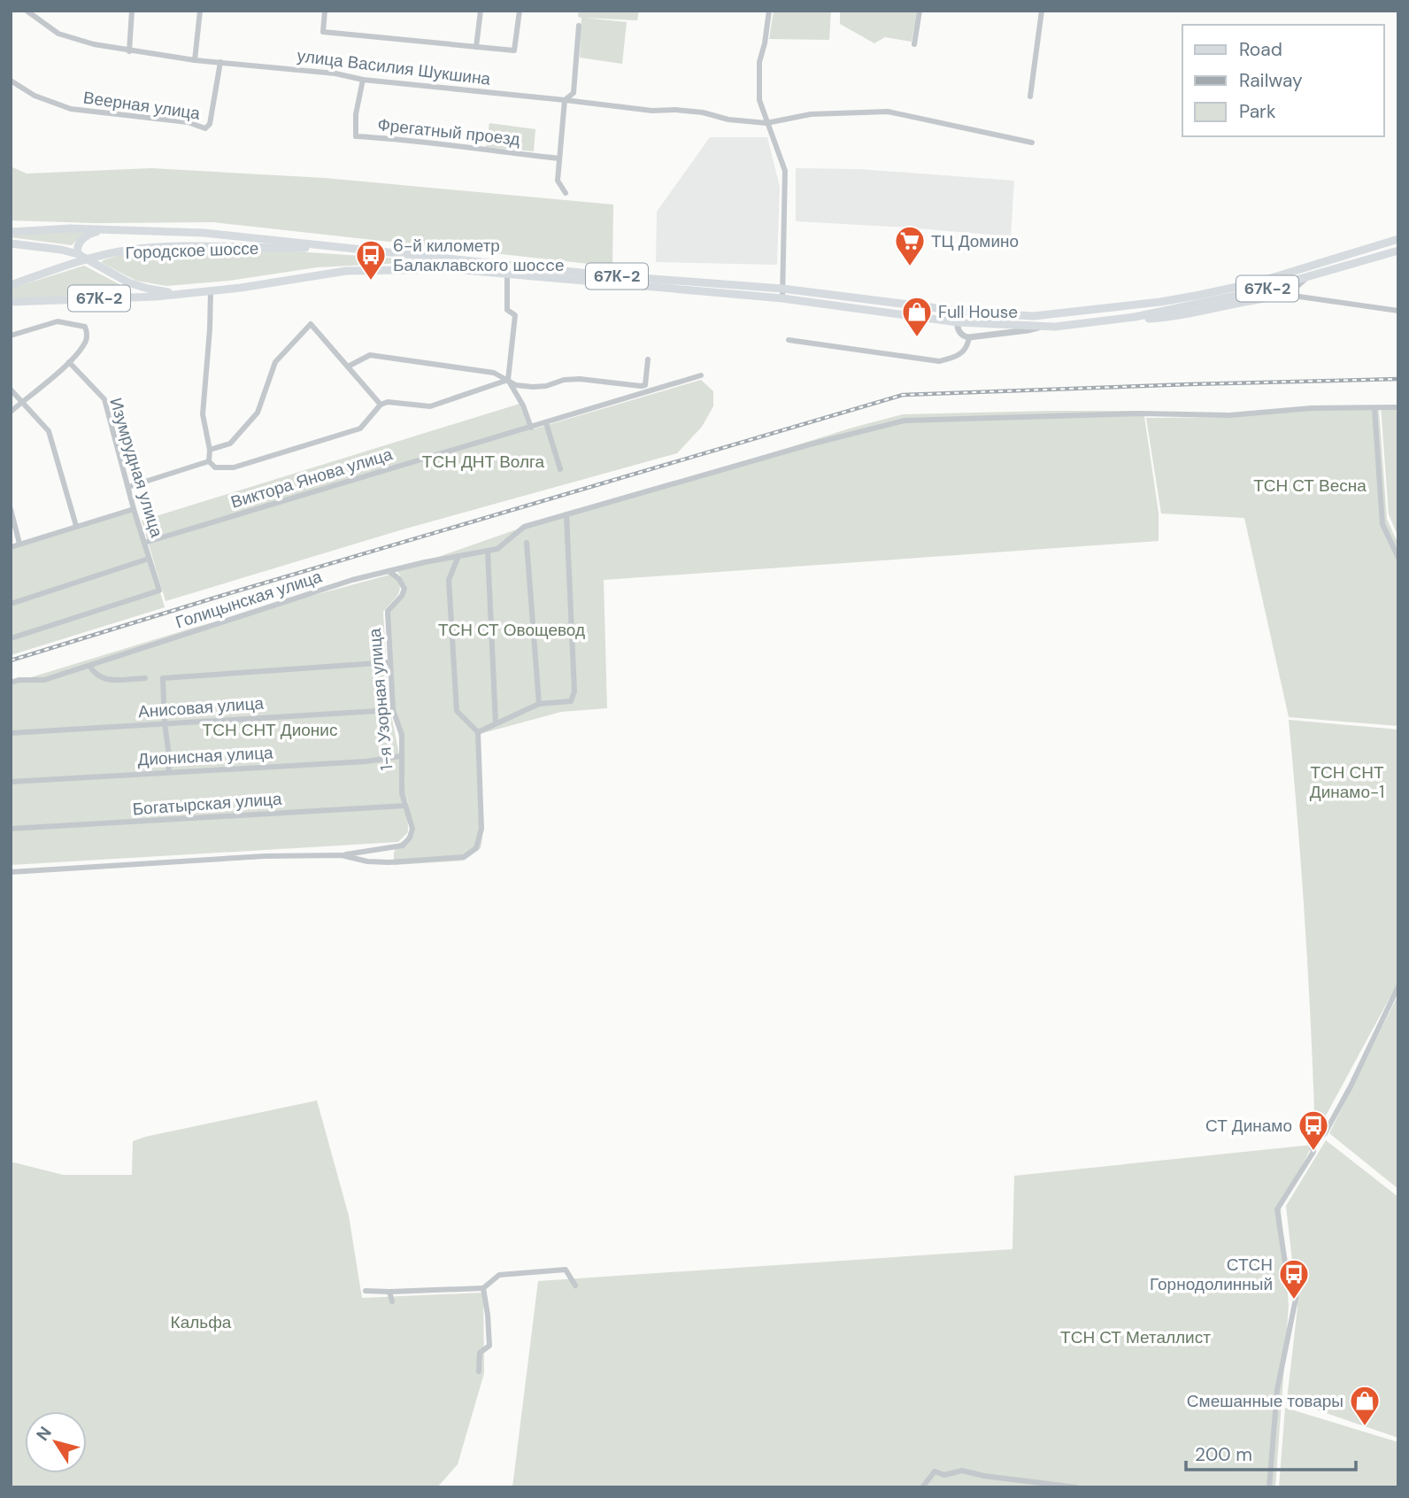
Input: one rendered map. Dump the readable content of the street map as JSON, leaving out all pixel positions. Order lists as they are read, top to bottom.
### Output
{
  "streets": {
    "main road": ["Городское шоссе", "67К-2"],
    "street": [
      "улица Василия Шукшина",
      "Веерная улица",
      "Фрегатный проезд",
      "Изумрудная улица",
      "Виктора Янова улица",
      "Голицынская улица",
      "1-я Узорная улица",
      "Анисовая улица",
      "Дионисная улица",
      "Богатырская улица"
    ]
  },
  "crossings": [
    ["улица Василия Шукшина", "Веерная улица"],
    ["улица Василия Шукшина", "Фрегатный проезд"],
    ["Городское шоссе", "67К-2"],
    ["Изумрудная улица", "Виктора Янова улица"],
    ["Голицынская улица", "1-я Узорная улица"],
    ["1-я Узорная улица", "Анисовая улица"],
    ["1-я Узорная улица", "Дионисная улица"],
    ["1-я Узорная улица", "Богатырская улица"]
  ],
  "parks": [
    "ТСН ДНТ Волга",
    "ТСН СТ Весна",
    "ТСН СТ Овощевод",
    "ТСН СНТ Дионис",
    "ТСН СНТ Динамо-1",
    "Кальфа",
    "ТСН СТ Металлист"
  ],
  "places": {
    "supermarket": ["ТЦ Домино"],
    "bus stop": ["6-й километр Балаклавского шоccе", "СТ Динамо", "СТСН Горнодолинный"],
    "shop": ["Full House", "Смешанные товары"]
  },
  "legend": ["Road", "Railway", "Park"],
  "scale_bar": "200 m",
  "north": "top left"
}
